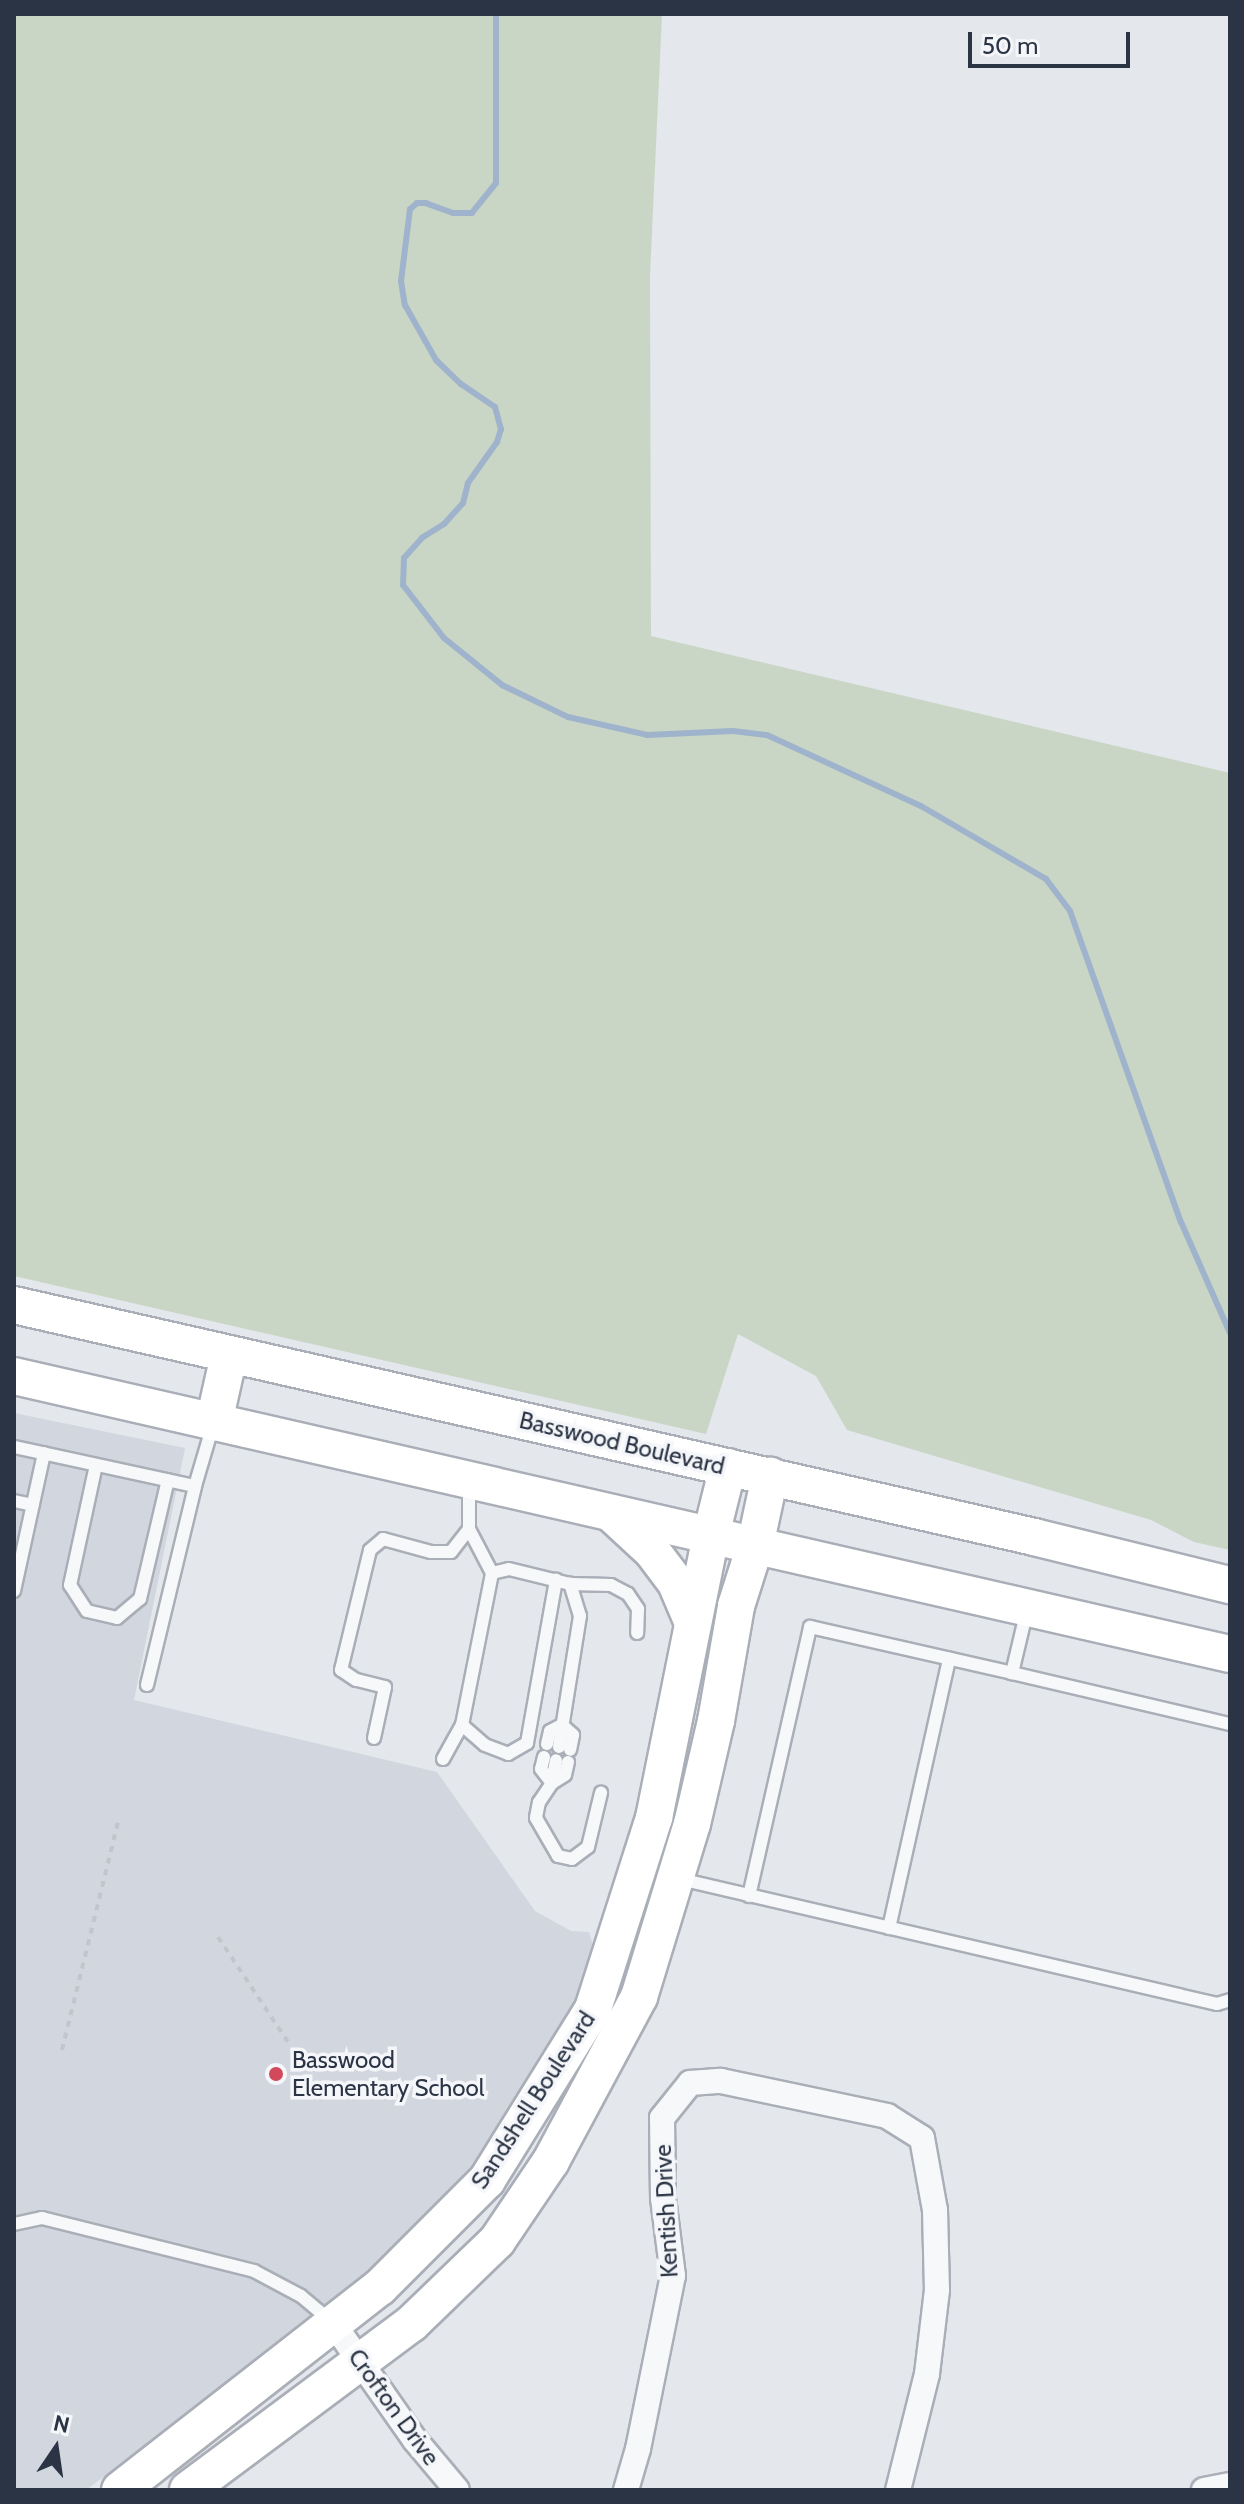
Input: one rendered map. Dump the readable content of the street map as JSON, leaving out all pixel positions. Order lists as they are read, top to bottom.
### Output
{
  "streets": {
    "main road": ["Basswood Boulevard", "Sandshell Boulevard"],
    "street": ["Kentish Drive", "Crofton Drive"]
  },
  "crossings": [
    ["Basswood Boulevard", "Sandshell Boulevard"],
    ["Sandshell Boulevard", "Crofton Drive"]
  ],
  "places": ["Basswood Elementary School"],
  "scale_bar": "50 m",
  "north": "top"
}
